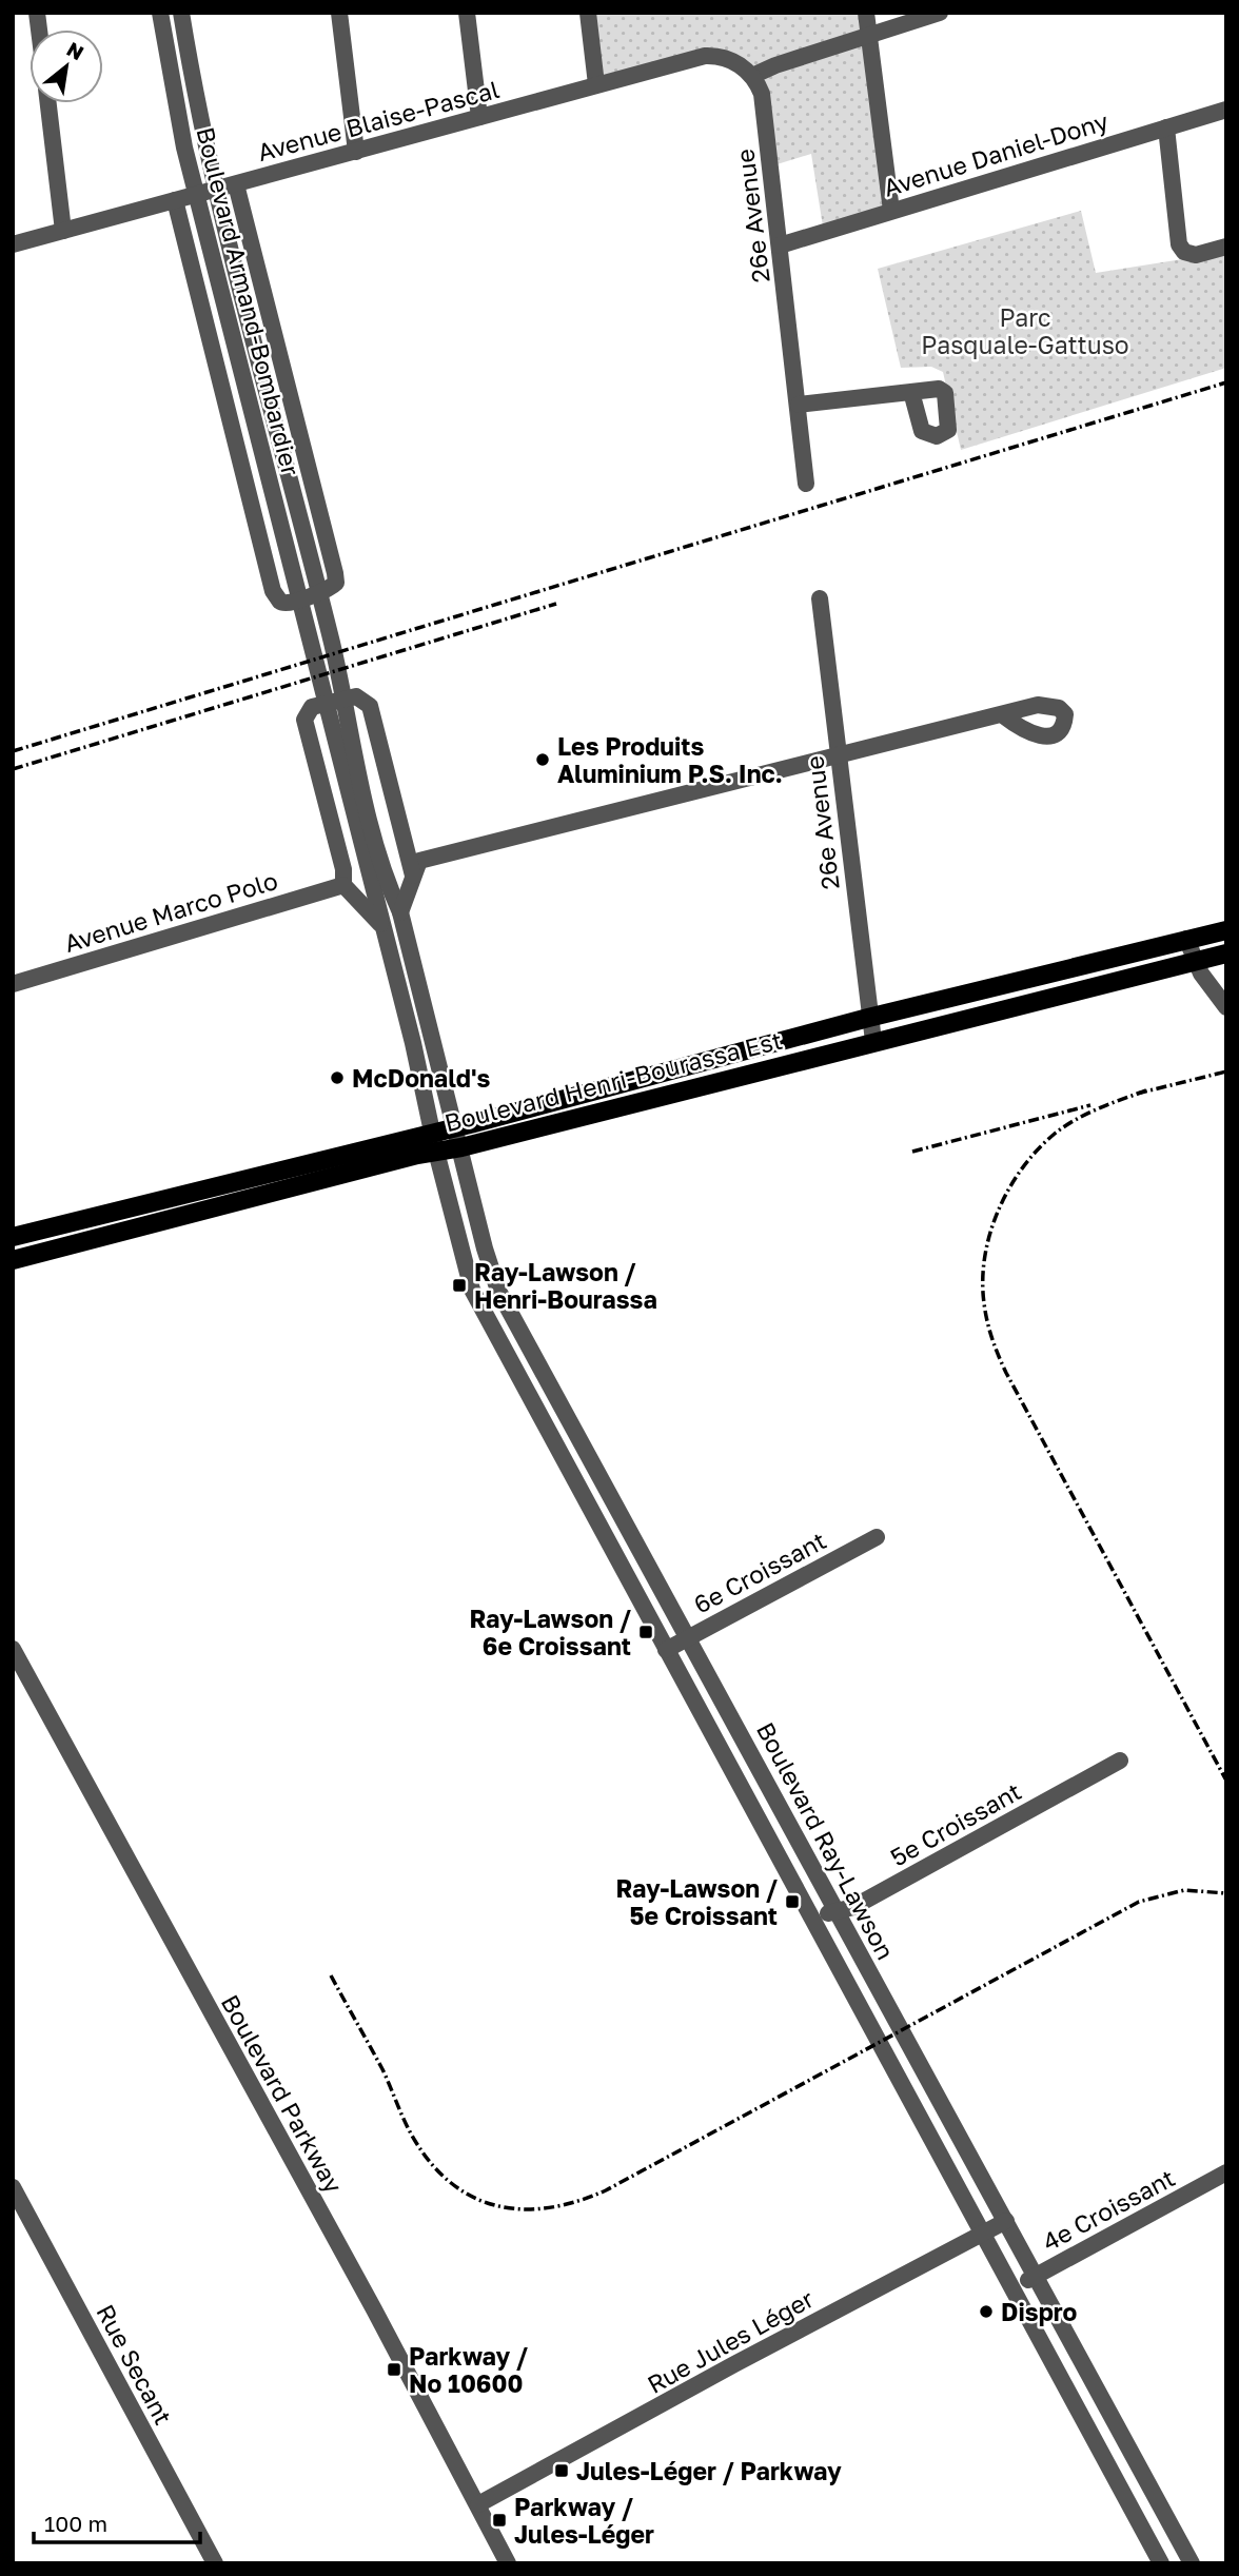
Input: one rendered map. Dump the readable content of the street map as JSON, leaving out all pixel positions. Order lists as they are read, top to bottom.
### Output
{
  "streets": {
    "main road": ["Boulevard Henri-Bourassa Est"],
    "street": [
      "Avenue Blaise-Pascal",
      "Avenue Daniel-Dony",
      "26e Avenue",
      "Boulevard Armand-Bombardier",
      "Avenue Marco Polo",
      "6e Croissant",
      "5e Croissant",
      "Boulevard Ray-Lawson",
      "Boulevard Parkway",
      "4e Croissant",
      "Rue Jules Léger",
      "Rue Secant"
    ]
  },
  "crossings": [
    ["Avenue Blaise-Pascal", "26e Avenue"],
    ["Avenue Blaise-Pascal", "Boulevard Armand-Bombardier"],
    ["Avenue Daniel-Dony", "26e Avenue"],
    ["26e Avenue", "Boulevard Henri-Bourassa Est"],
    ["Boulevard Armand-Bombardier", "Boulevard Henri-Bourassa Est"],
    ["Boulevard Armand-Bombardier", "Boulevard Ray-Lawson"],
    ["Boulevard Henri-Bourassa Est", "Boulevard Ray-Lawson"],
    ["6e Croissant", "Boulevard Ray-Lawson"],
    ["5e Croissant", "Boulevard Ray-Lawson"],
    ["Boulevard Ray-Lawson", "4e Croissant"],
    ["Boulevard Ray-Lawson", "Rue Jules Léger"],
    ["Boulevard Parkway", "Rue Jules Léger"]
  ],
  "parks": ["Parc Pasquale-Gattuso"],
  "places": {
    "other": ["Les Produits Aluminium P.S. Inc.", "McDonald's", "Dispro"],
    "transit": [
      "Ray-Lawson / Henri-Bourassa",
      "Ray-Lawson / 6e Croissant",
      "Ray-Lawson / 5e Croissant",
      "Parkway / No 10600",
      "Jules-Léger / Parkway",
      "Parkway / Jules-Léger"
    ]
  },
  "scale_bar": "100 m",
  "north": "top right"
}
